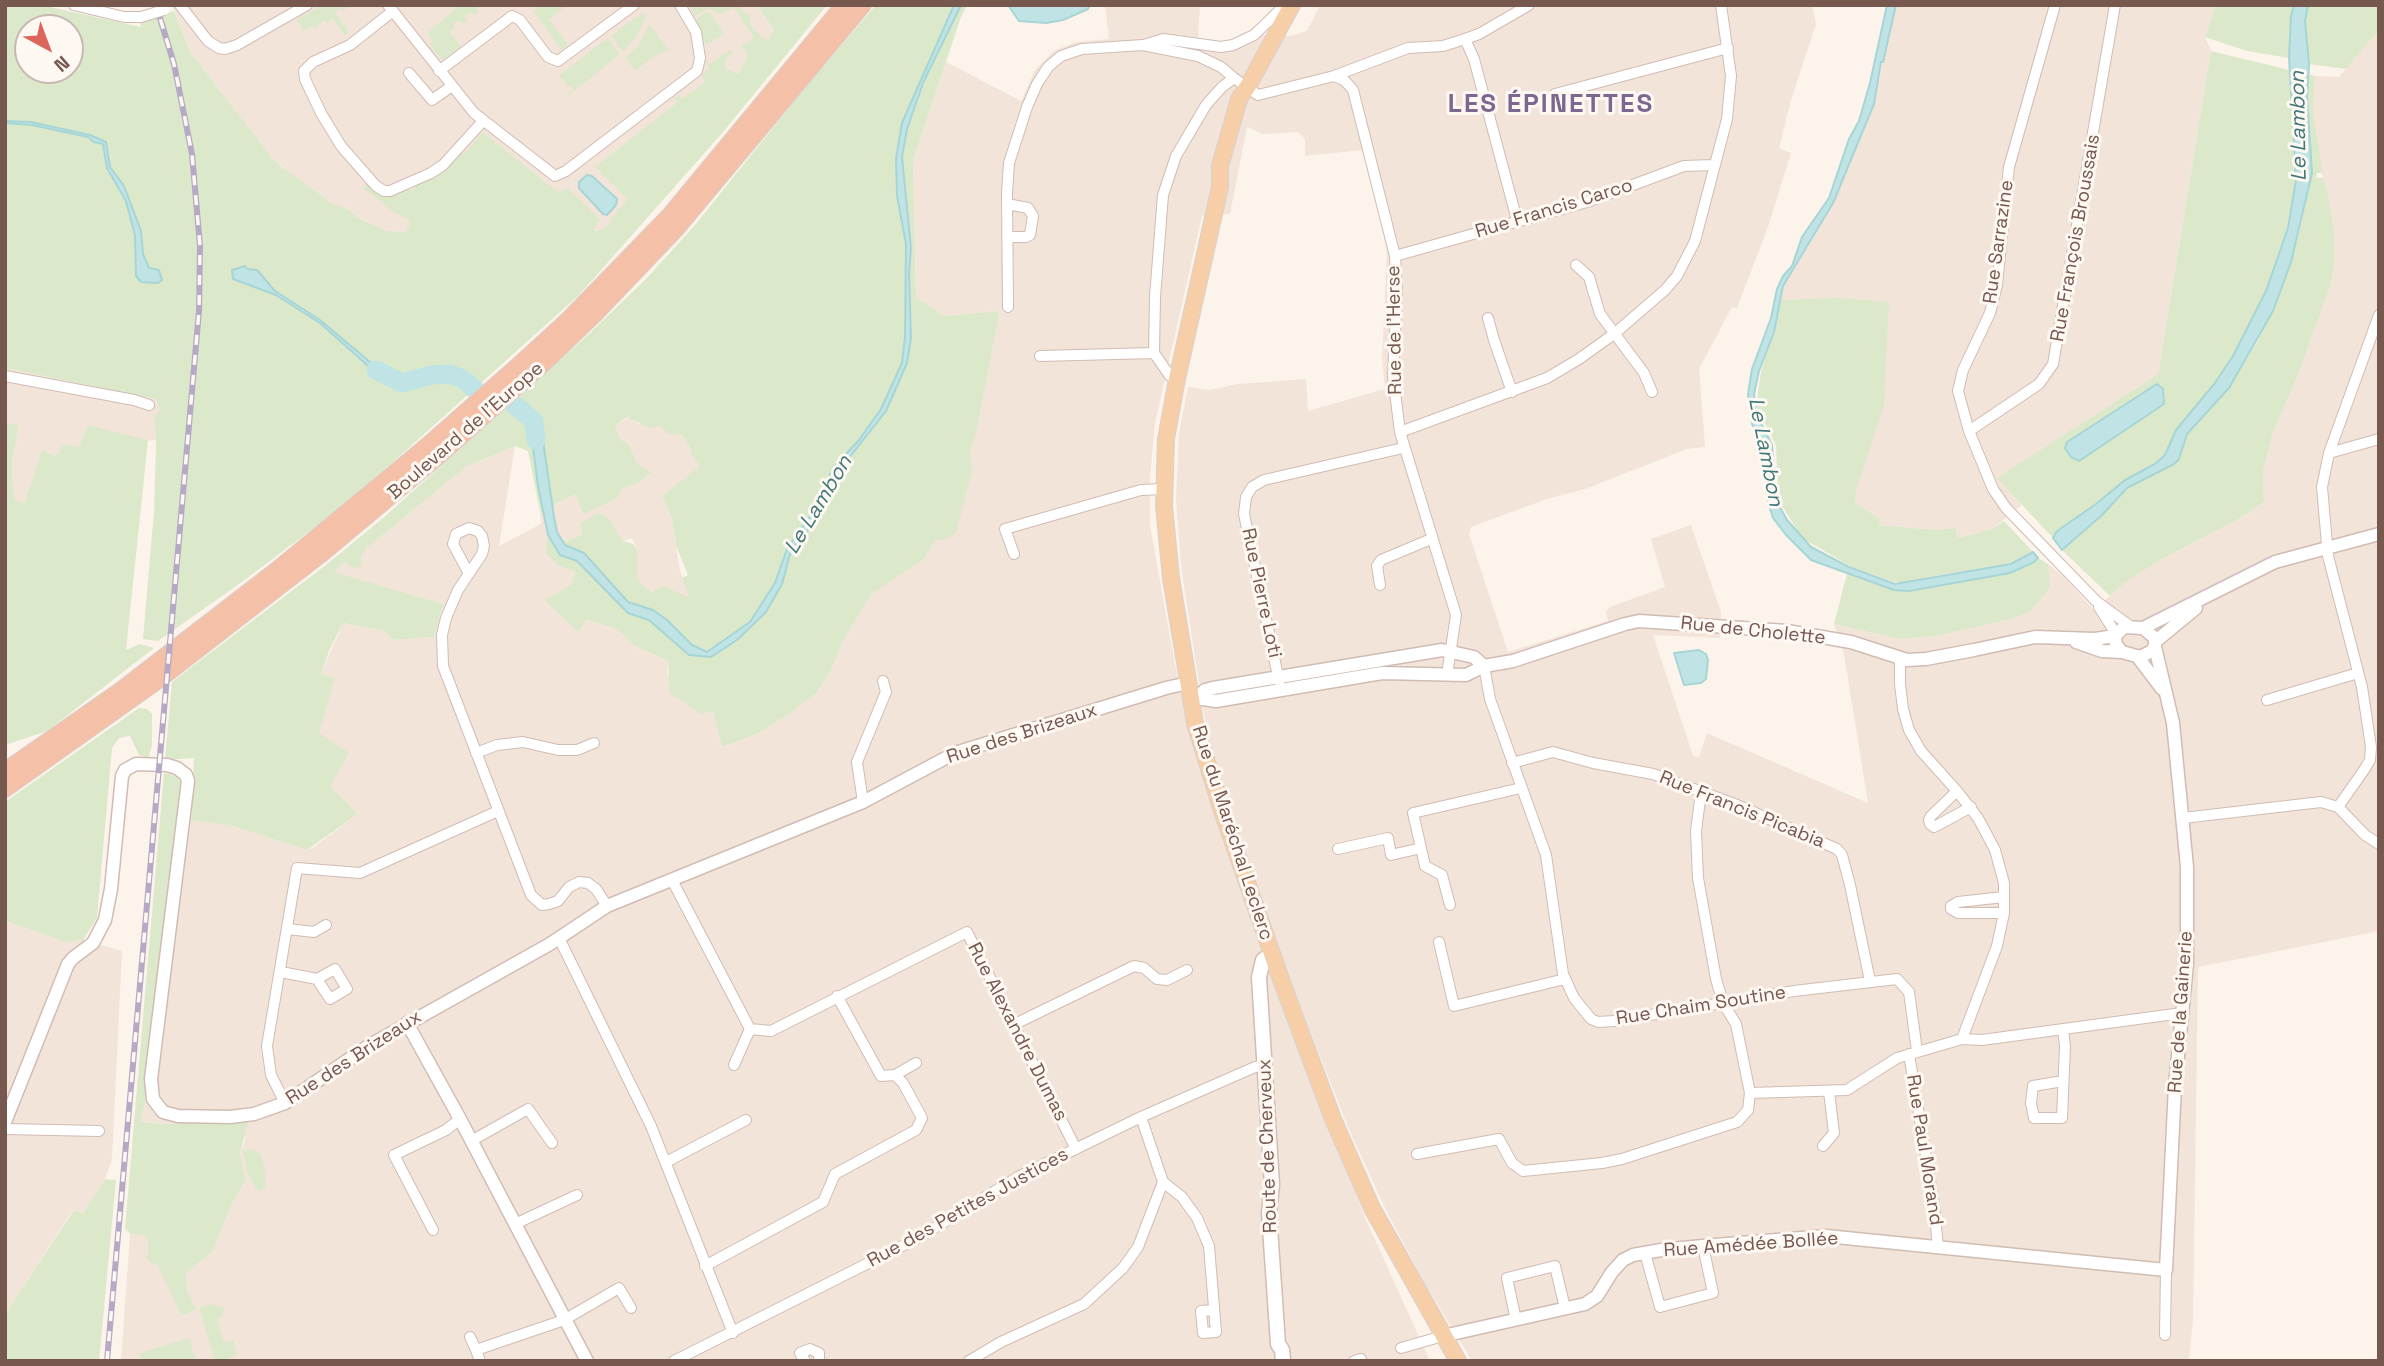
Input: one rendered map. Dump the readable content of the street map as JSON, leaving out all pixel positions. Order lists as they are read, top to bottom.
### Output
{
  "streets": {
    "highway": ["Boulevard de l'Europe"],
    "main road": ["Rue du Maréchal Leclerc", "Route de Cherveux"],
    "street": [
      "Rue Francis Carco",
      "Rue François Broussais",
      "Rue Sarrazine",
      "Rue de l'Herse",
      "Rue Pierre Loti",
      "Rue de Cholette",
      "Rue des Brizeaux",
      "Rue Francis Picabia",
      "Rue Chaim Soutine",
      "Rue de la Gainerie",
      "Rue Alexandre Dumas",
      "Rue Paul Morand",
      "Rue des Petites Justices",
      "Rue Amédée Bollée"
    ]
  },
  "crossings": [
    ["Rue Francis Carco", "Rue de l'Herse"],
    ["Rue François Broussais", "Rue Sarrazine"],
    ["Rue Sarrazine", "Rue de Cholette"],
    ["Rue Sarrazine", "Rue de la Gainerie"],
    ["Rue de l'Herse", "Rue Pierre Loti"],
    ["Rue de l'Herse", "Rue de Cholette"],
    ["Rue Pierre Loti", "Rue de Cholette"],
    ["Rue de Cholette", "Rue des Brizeaux"],
    ["Rue de Cholette", "Rue du Maréchal Leclerc"],
    ["Rue de Cholette", "Rue Chaim Soutine"],
    ["Rue de Cholette", "Rue de la Gainerie"],
    ["Rue des Brizeaux", "Rue du Maréchal Leclerc"],
    ["Rue Francis Picabia", "Rue Chaim Soutine"],
    ["Rue du Maréchal Leclerc", "Route de Cherveux"],
    ["Rue du Maréchal Leclerc", "Rue Amédée Bollée"],
    ["Rue Chaim Soutine", "Rue Paul Morand"],
    ["Rue de la Gainerie", "Rue Amédée Bollée"],
    ["Rue Alexandre Dumas", "Rue des Petites Justices"],
    ["Route de Cherveux", "Rue des Petites Justices"],
    ["Rue Paul Morand", "Rue Amédée Bollée"]
  ],
  "districts": ["LES ÉPINETTES"],
  "water": ["Le Lambon"],
  "north": "bottom right"
}
